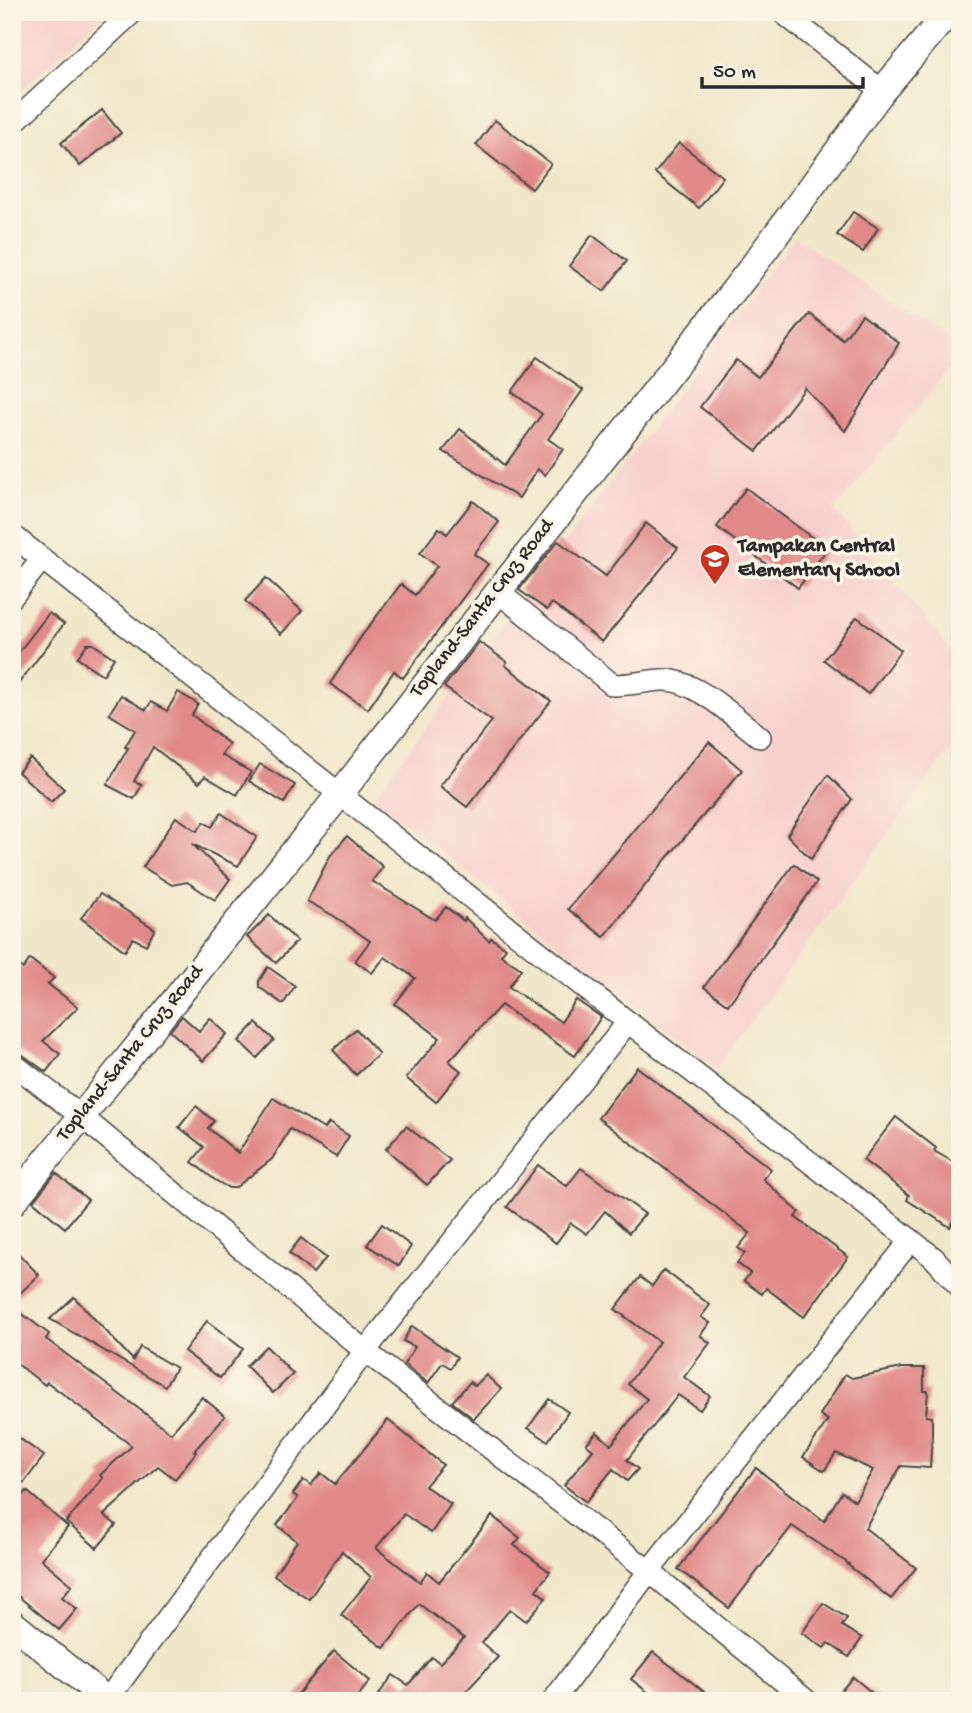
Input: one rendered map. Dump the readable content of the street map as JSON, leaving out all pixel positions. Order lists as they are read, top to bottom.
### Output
{
  "streets": {
    "main road": ["Topland-Santa Cruz Road"]
  },
  "places": {
    "school or university": ["Tampakan Central Elementary School"]
  },
  "scale_bar": "50 m"
}
